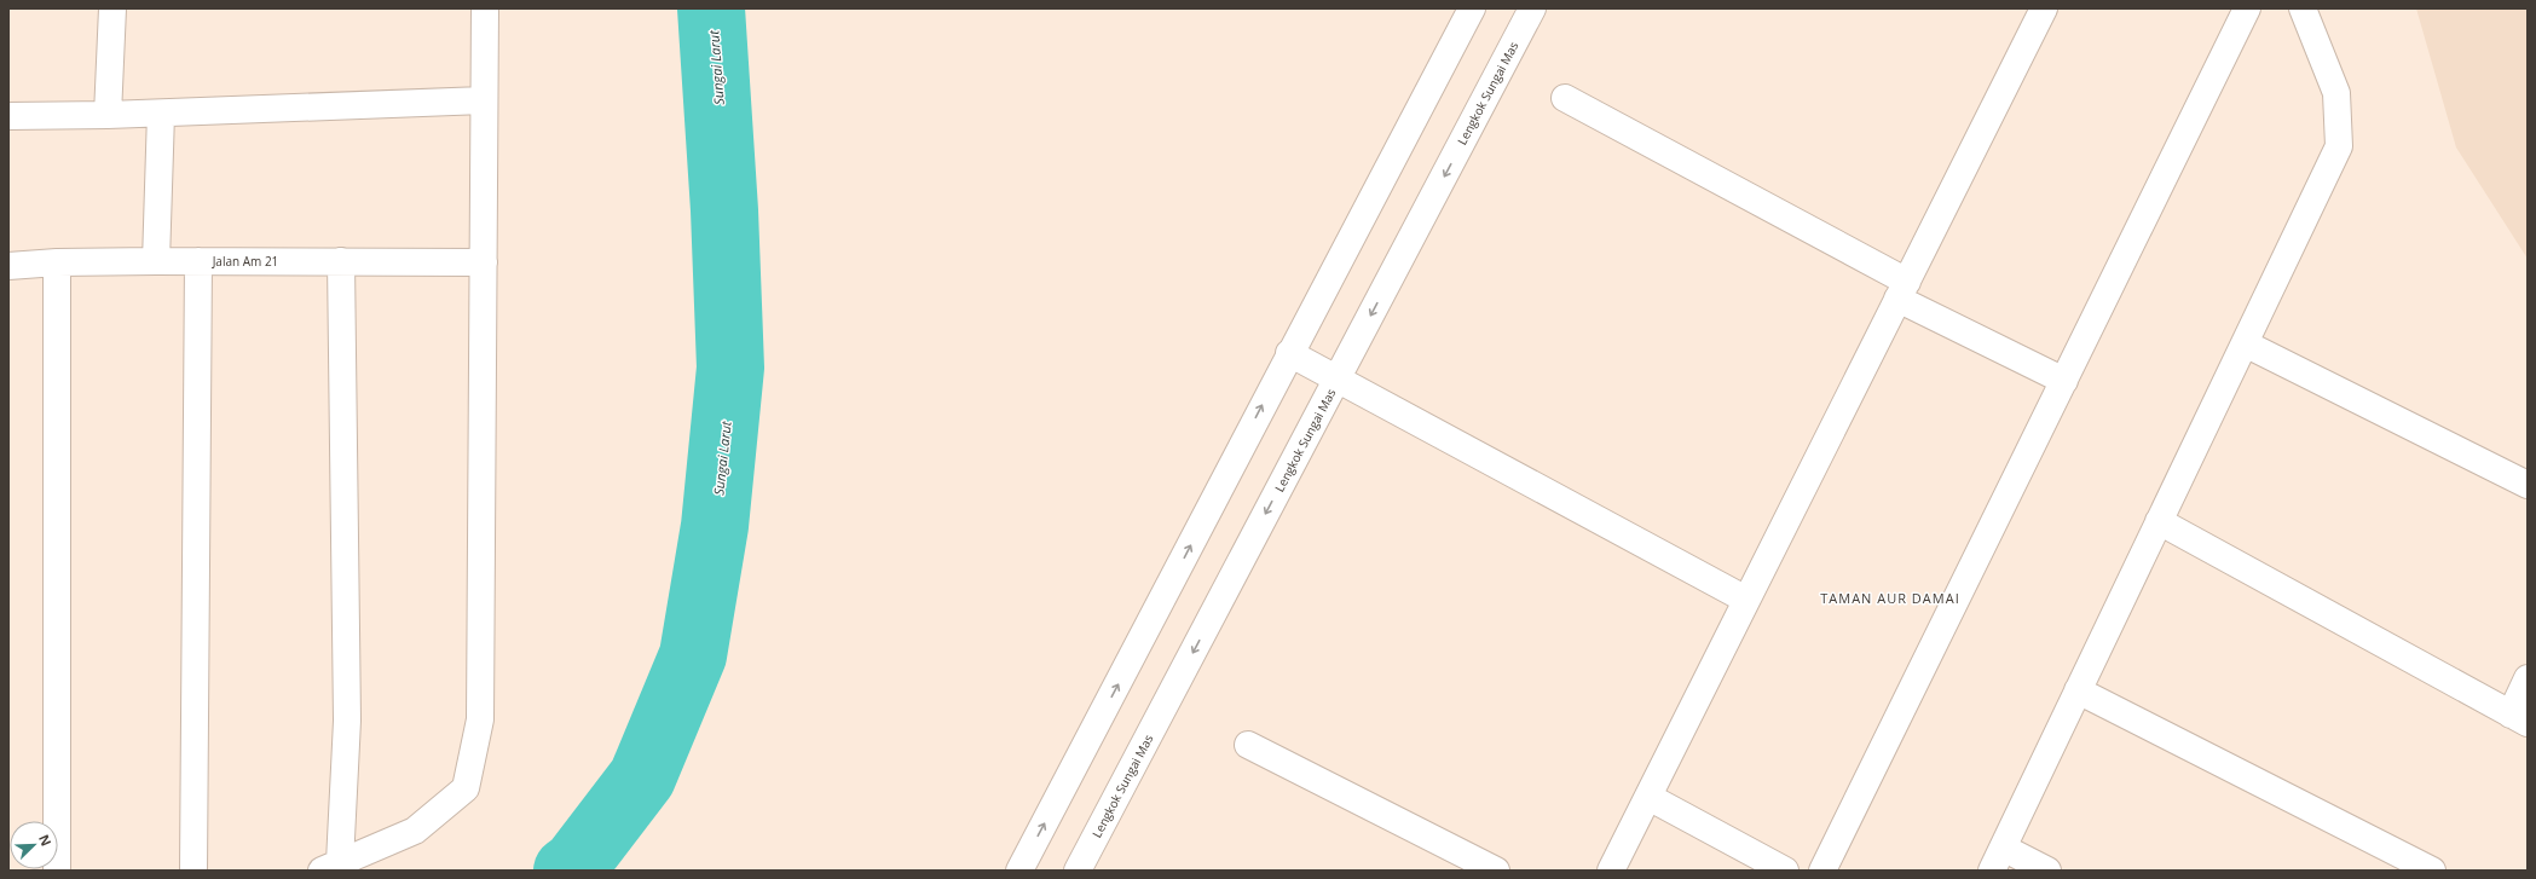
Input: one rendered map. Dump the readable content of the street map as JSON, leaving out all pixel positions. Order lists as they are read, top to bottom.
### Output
{
  "streets": {
    "street": ["Lengkok Sungai Mas", "Jalan Am 21"]
  },
  "districts": ["TAMAN AUR DAMAI"],
  "water": ["Sungai Larut"],
  "north": "top right"
}
